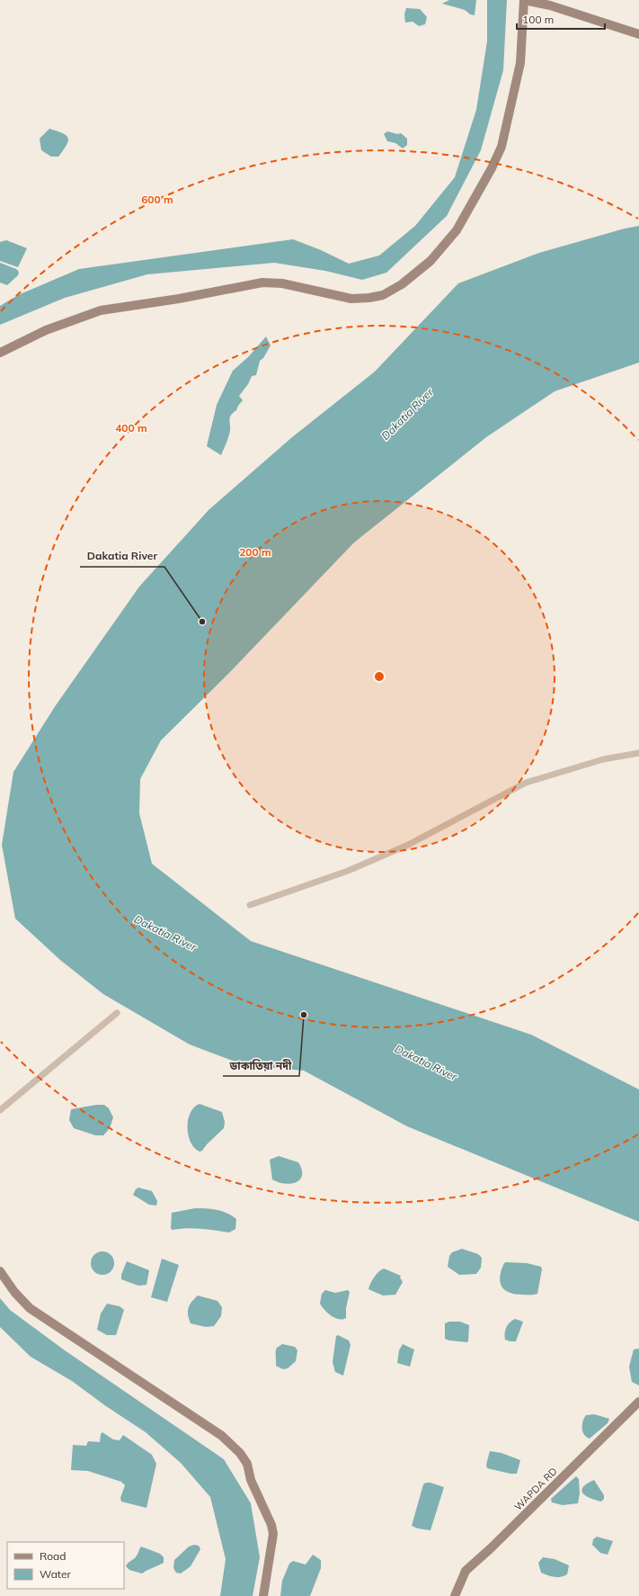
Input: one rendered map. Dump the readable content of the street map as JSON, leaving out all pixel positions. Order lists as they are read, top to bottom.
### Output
{
  "streets": {
    "main road": ["WAPDA RD"]
  },
  "water": ["Dakatia River"],
  "places": ["Dakatia River", "ডাকাতিয়া নদী"],
  "legend": ["Road", "Water"],
  "scale_bar": "100 m",
  "rings": ["600 m", "400 m", "200 m"]
}
